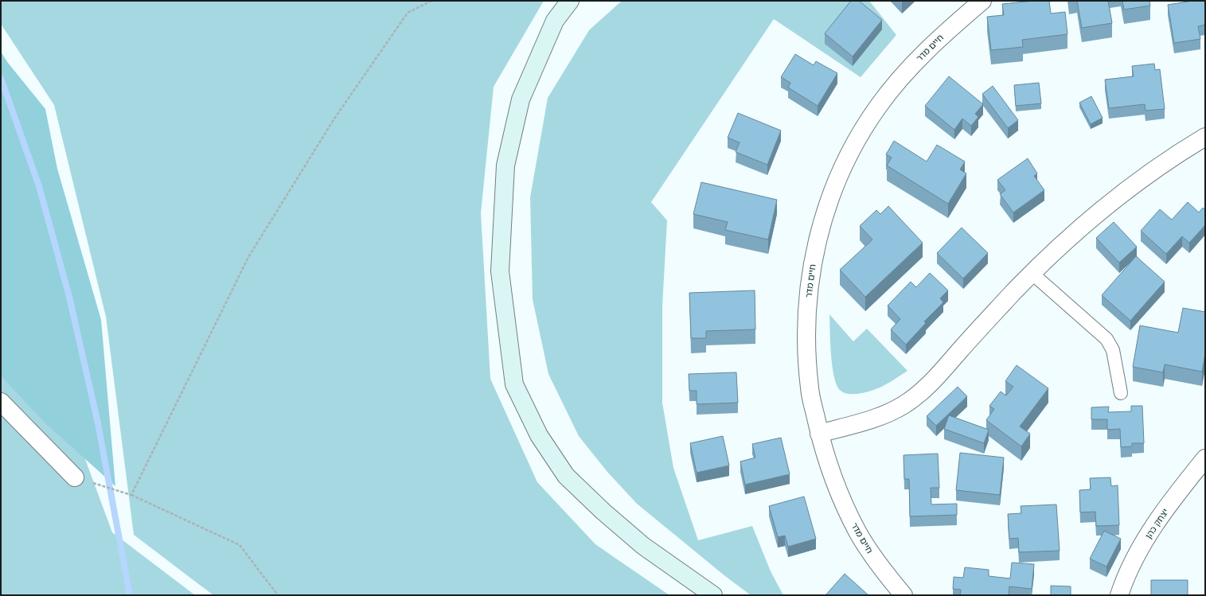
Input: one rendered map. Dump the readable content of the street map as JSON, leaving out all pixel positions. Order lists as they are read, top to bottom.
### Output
{
  "streets": {
    "street": ["חיים מדר", "יצחק כהן"]
  }
}
